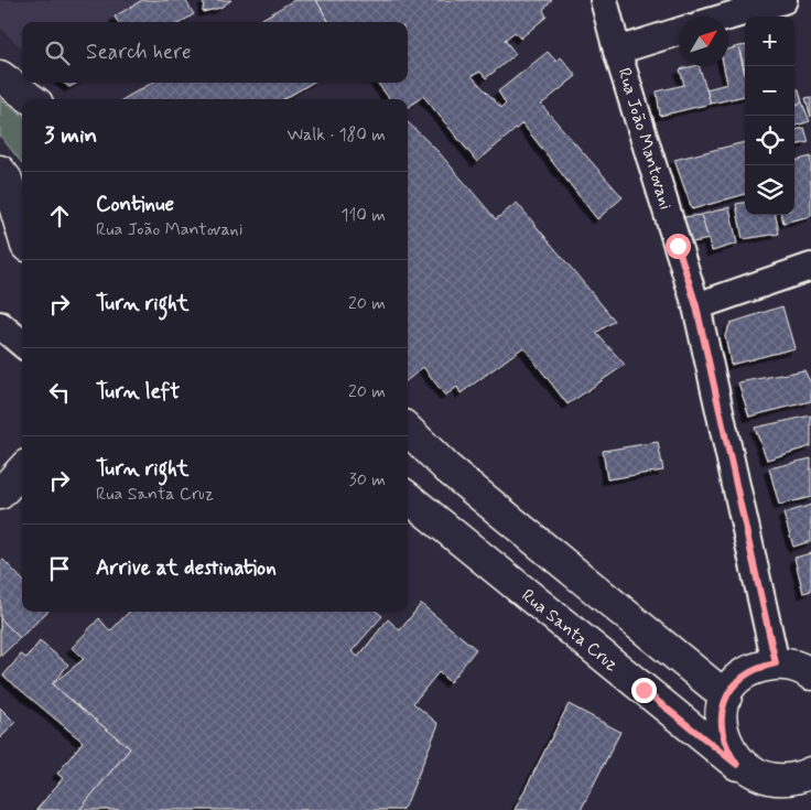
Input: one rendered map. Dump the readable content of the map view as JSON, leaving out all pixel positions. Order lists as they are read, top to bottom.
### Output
{
  "streets": {
    "main road": ["Rua Santa Cruz"],
    "street": ["Rua João Mantovani"]
  },
  "north": "top right",
  "page": {
    "map_buttons": ["+", "−"],
    "search": "Search here",
    "heading": ["3 min", "Walk · 180 m"],
    "list": [
      ["Continue", "Rua João Mantovani", "110 m"],
      ["Turn right", "20 m"],
      ["Turn left", "20 m"],
      ["Turn right", "Rua Santa Cruz", "30 m"],
      "Arrive at destination"
    ]
  }
}
